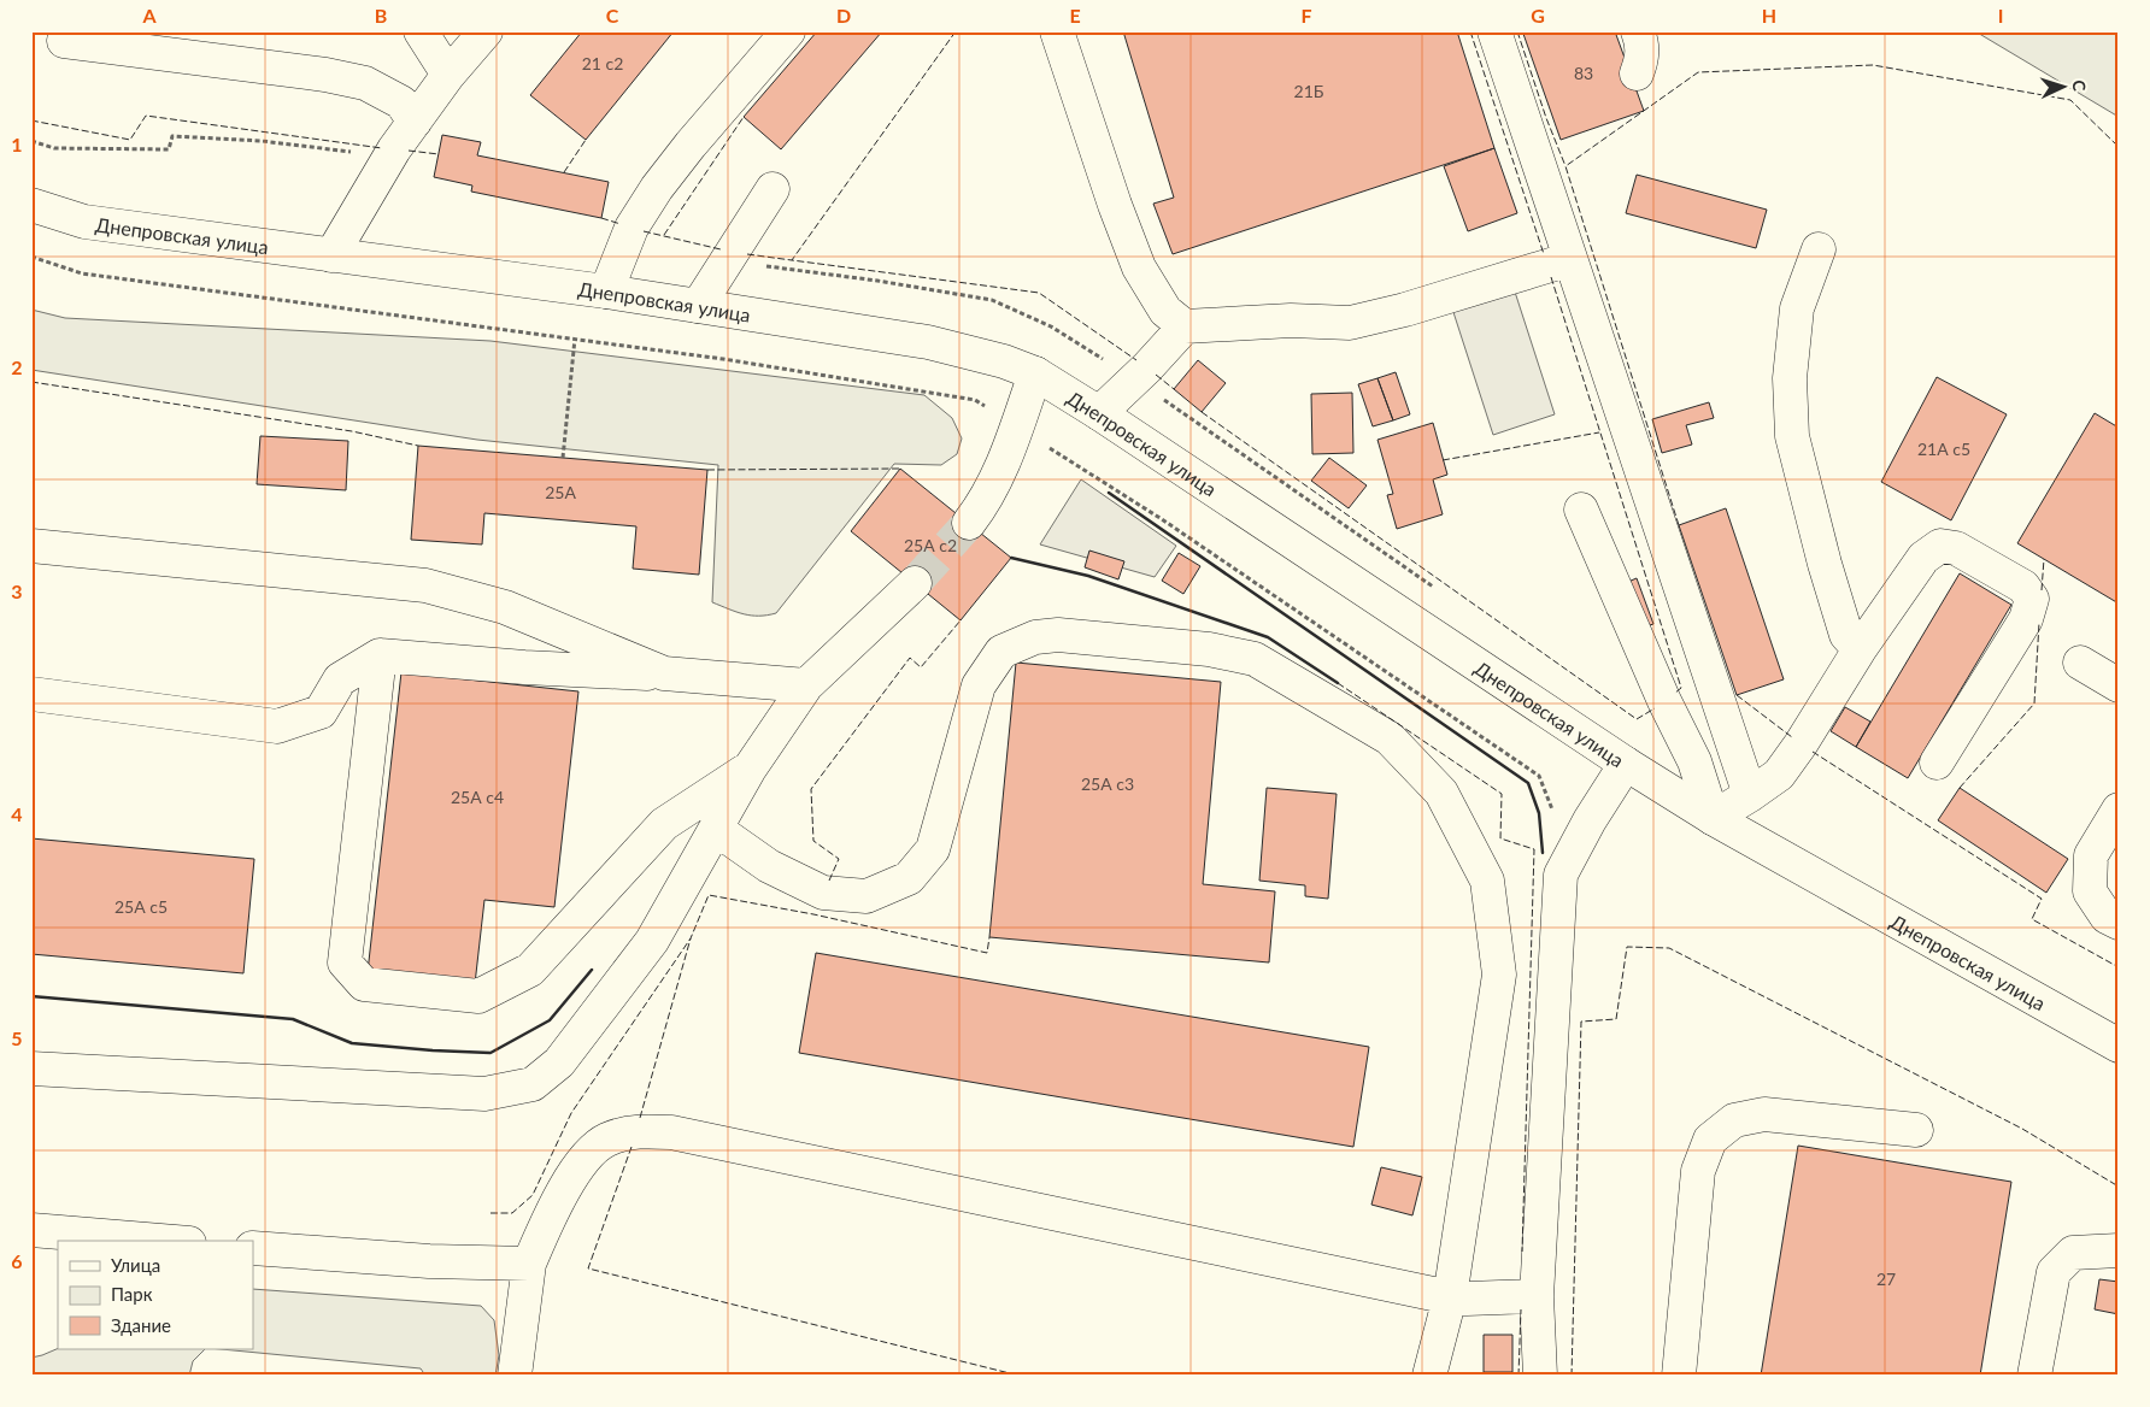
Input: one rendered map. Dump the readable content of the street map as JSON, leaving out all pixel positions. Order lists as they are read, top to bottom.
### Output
{
  "streets": {
    "main road": ["Днепровская улица"]
  },
  "house_numbers": [
    "21 с2",
    "83",
    "21Б",
    "21А с5",
    "25А",
    "25А с2",
    "25А с3",
    "25А с4",
    "25А с5",
    "27"
  ],
  "legend": ["Улица", "Парк", "Здание"],
  "north": "right",
  "grid": {
    "columns": [
      "A",
      "B",
      "C",
      "D",
      "E",
      "F",
      "G",
      "H",
      "I"
    ],
    "rows": [
      "1",
      "2",
      "3",
      "4",
      "5",
      "6"
    ]
  }
}
